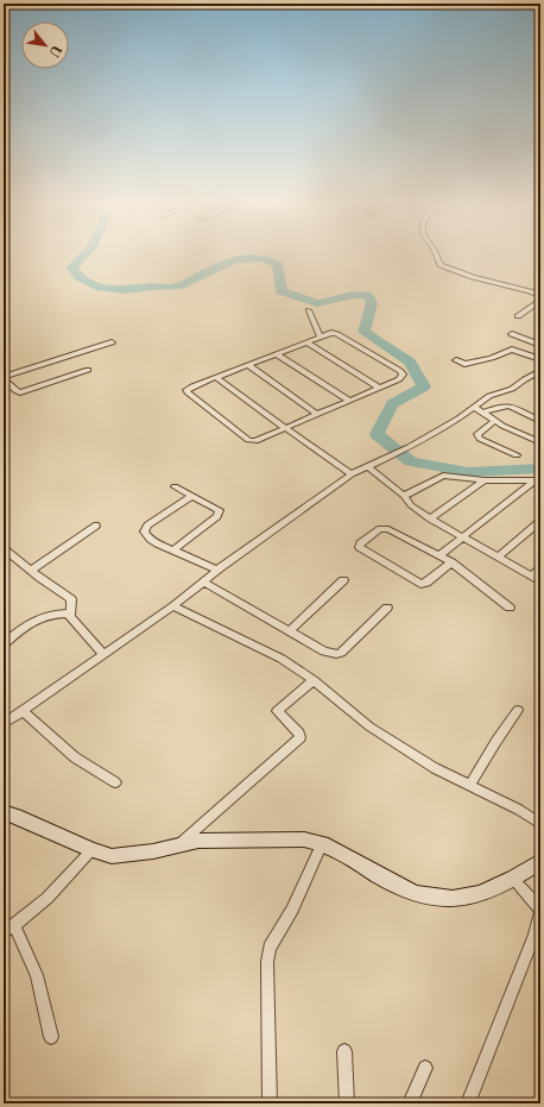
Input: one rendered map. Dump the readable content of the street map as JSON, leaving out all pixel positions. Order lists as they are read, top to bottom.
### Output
{
  "north": "bottom right"
}
